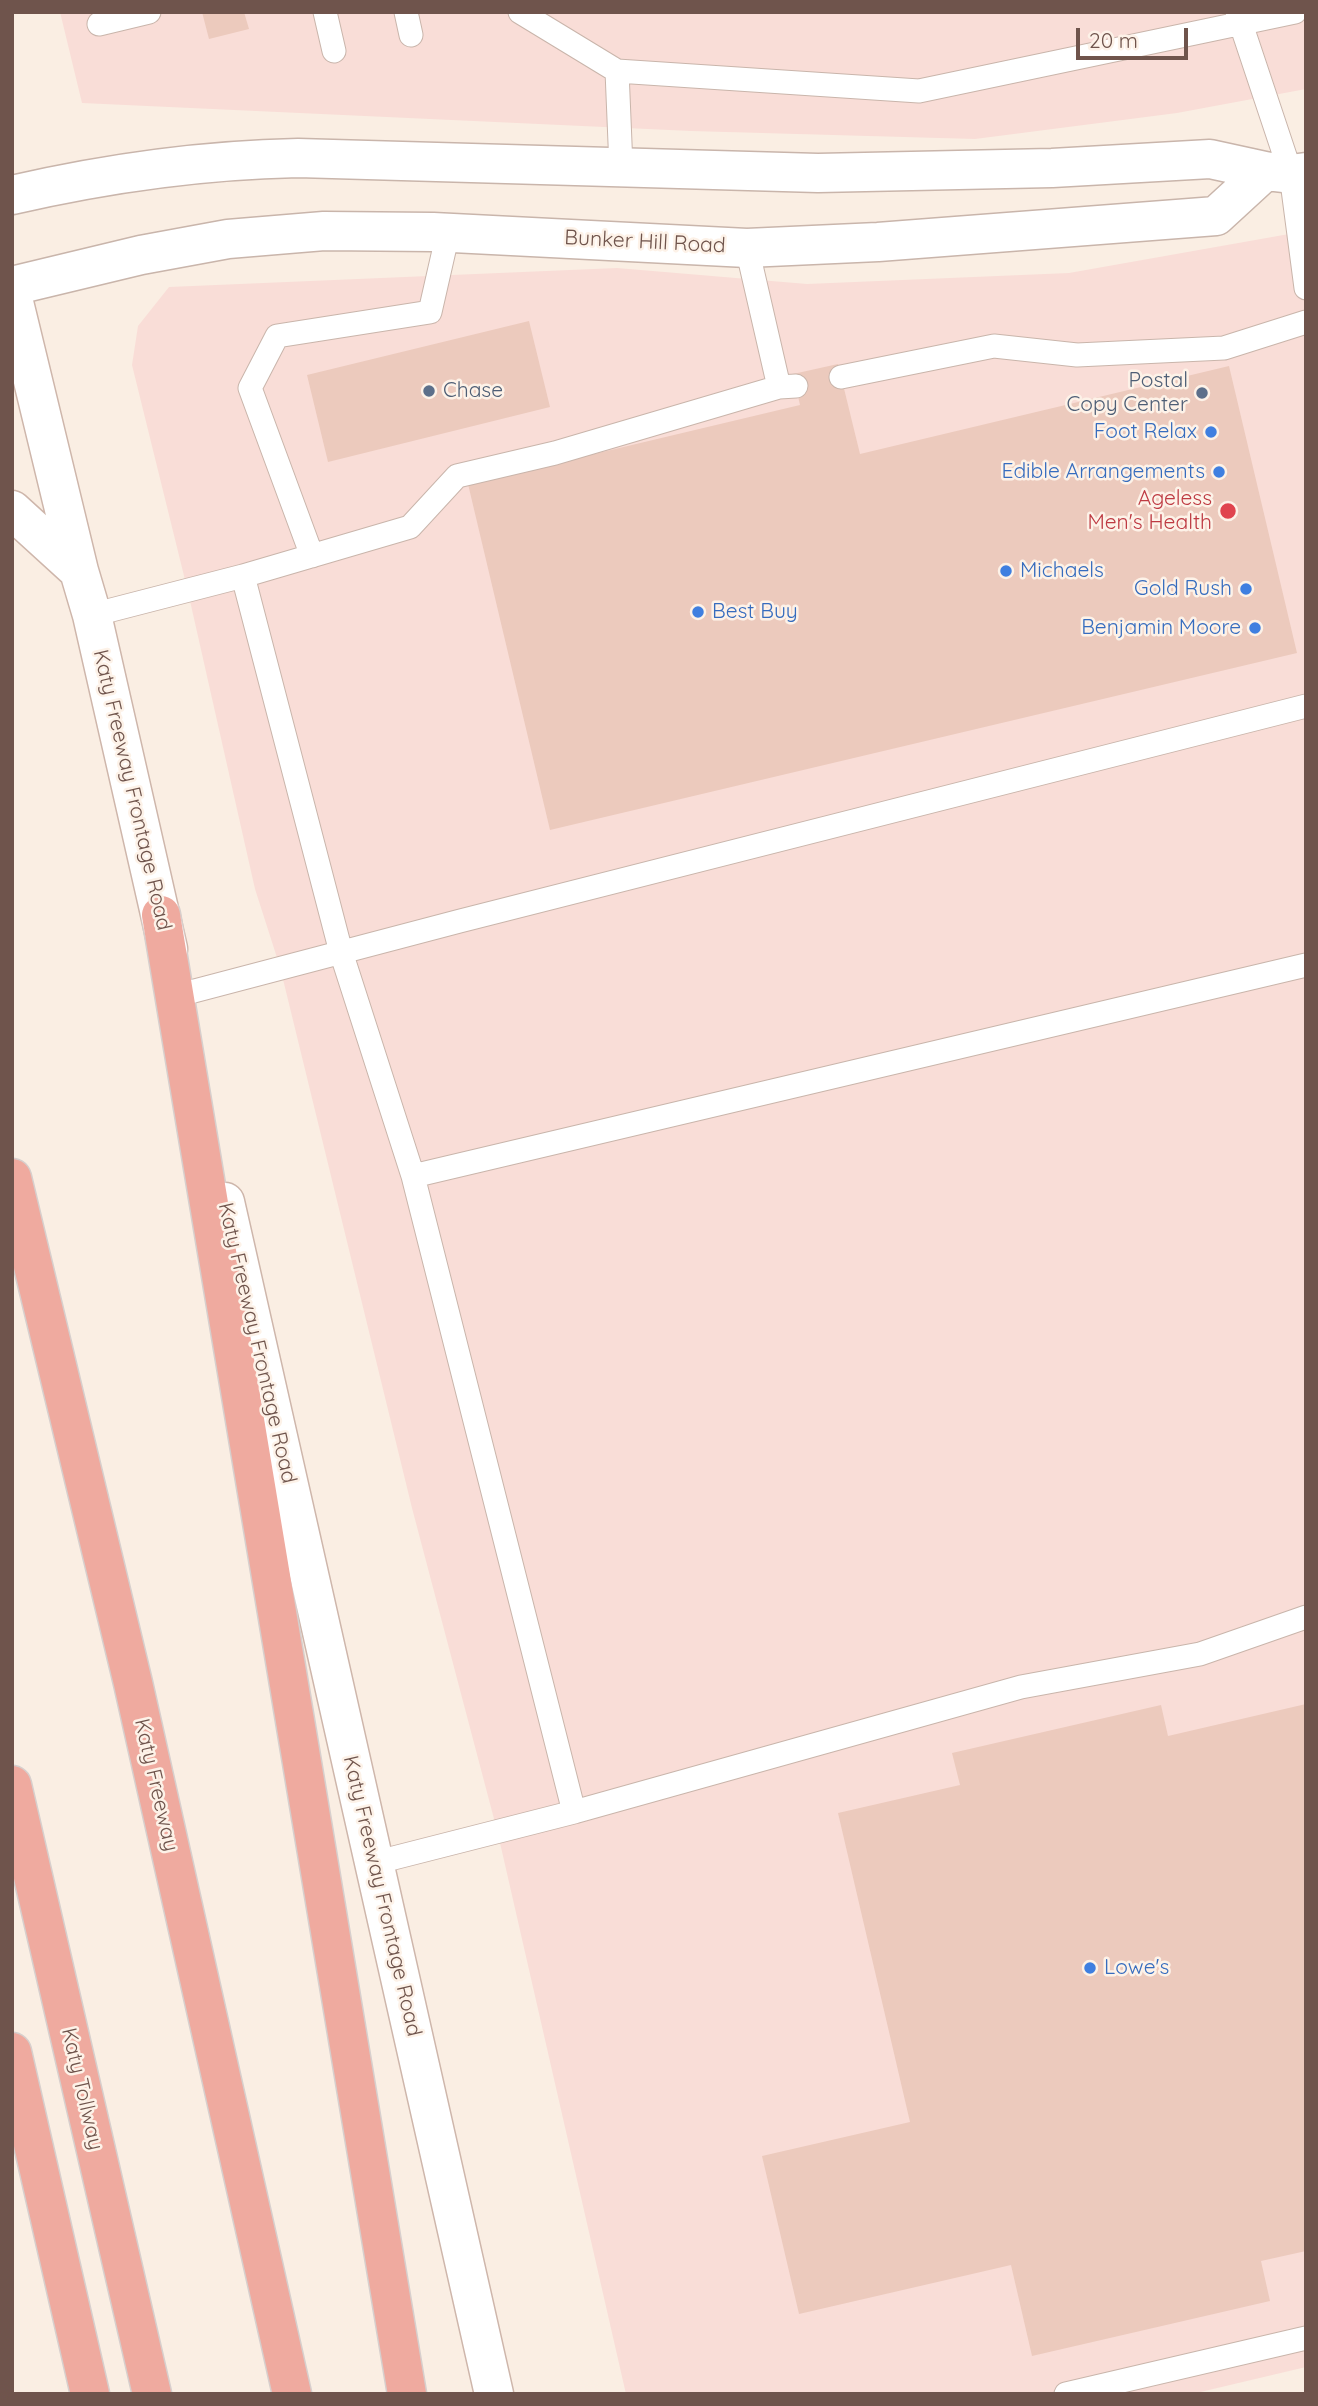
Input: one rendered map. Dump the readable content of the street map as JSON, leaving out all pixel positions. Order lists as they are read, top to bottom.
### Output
{
  "streets": {
    "highway": ["Katy Freeway", "Katy Tollway"],
    "street": ["Bunker Hill Road", "Katy Freeway Frontage Road"]
  },
  "places": [
    "Chase",
    "Postal Copy Center",
    "Foot Relax",
    "Edible Arrangements",
    "Ageless Men's Health",
    "Michaels",
    "Gold Rush",
    "Best Buy",
    "Benjamin Moore",
    "Lowe's"
  ],
  "scale_bar": "20 m"
}
